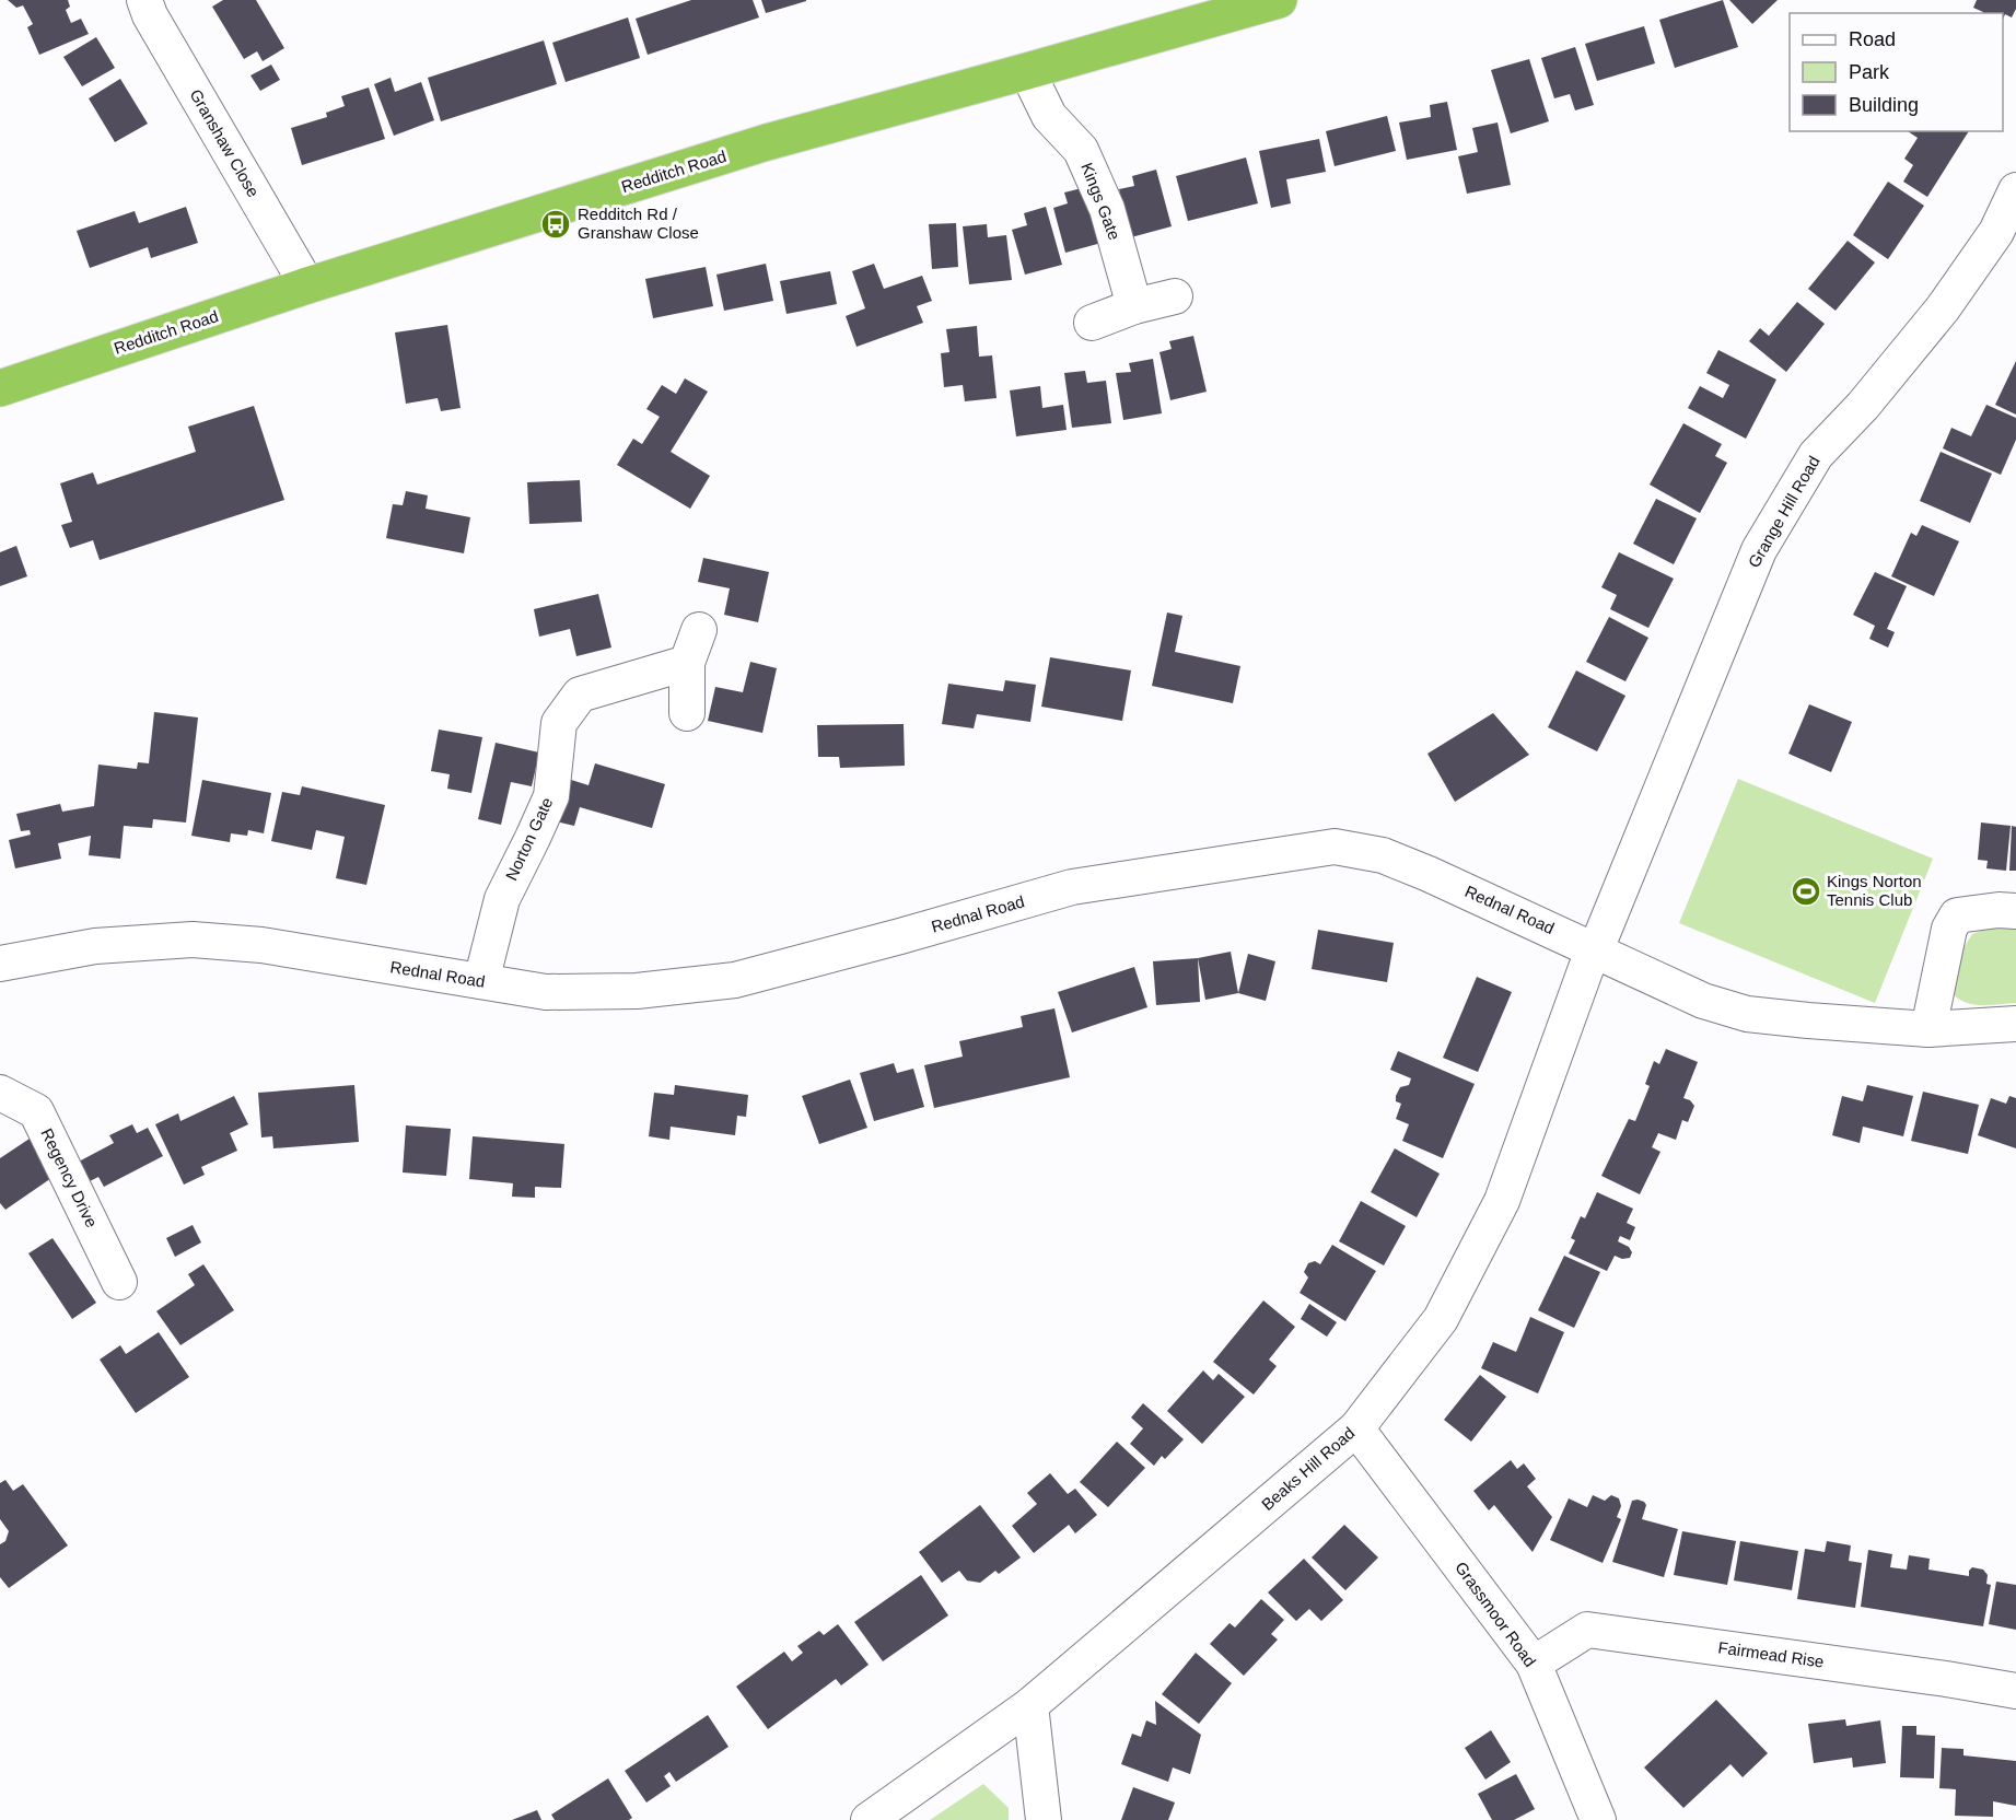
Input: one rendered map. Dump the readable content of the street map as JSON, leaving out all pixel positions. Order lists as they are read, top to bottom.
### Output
{
  "streets": {
    "highway": ["Redditch Road"],
    "street": [
      "Granshaw Close",
      "Kings Gate",
      "Grange Hill Road",
      "Norton Gate",
      "Rednal Road",
      "Regency Drive",
      "Beaks Hill Road",
      "Grassmoor Road",
      "Fairmead Rise"
    ]
  },
  "crossings": [
    ["Granshaw Close", "Redditch Road"],
    ["Redditch Road", "Kings Gate"],
    ["Grange Hill Road", "Rednal Road"],
    ["Grange Hill Road", "Beaks Hill Road"],
    ["Norton Gate", "Rednal Road"],
    ["Rednal Road", "Beaks Hill Road"],
    ["Beaks Hill Road", "Grassmoor Road"],
    ["Grassmoor Road", "Fairmead Rise"]
  ],
  "places": {
    "bus stop": ["Redditch Rd / Granshaw Close"],
    "sports": ["Kings Norton Tennis Club"]
  },
  "legend": ["Road", "Park", "Building"]
}
